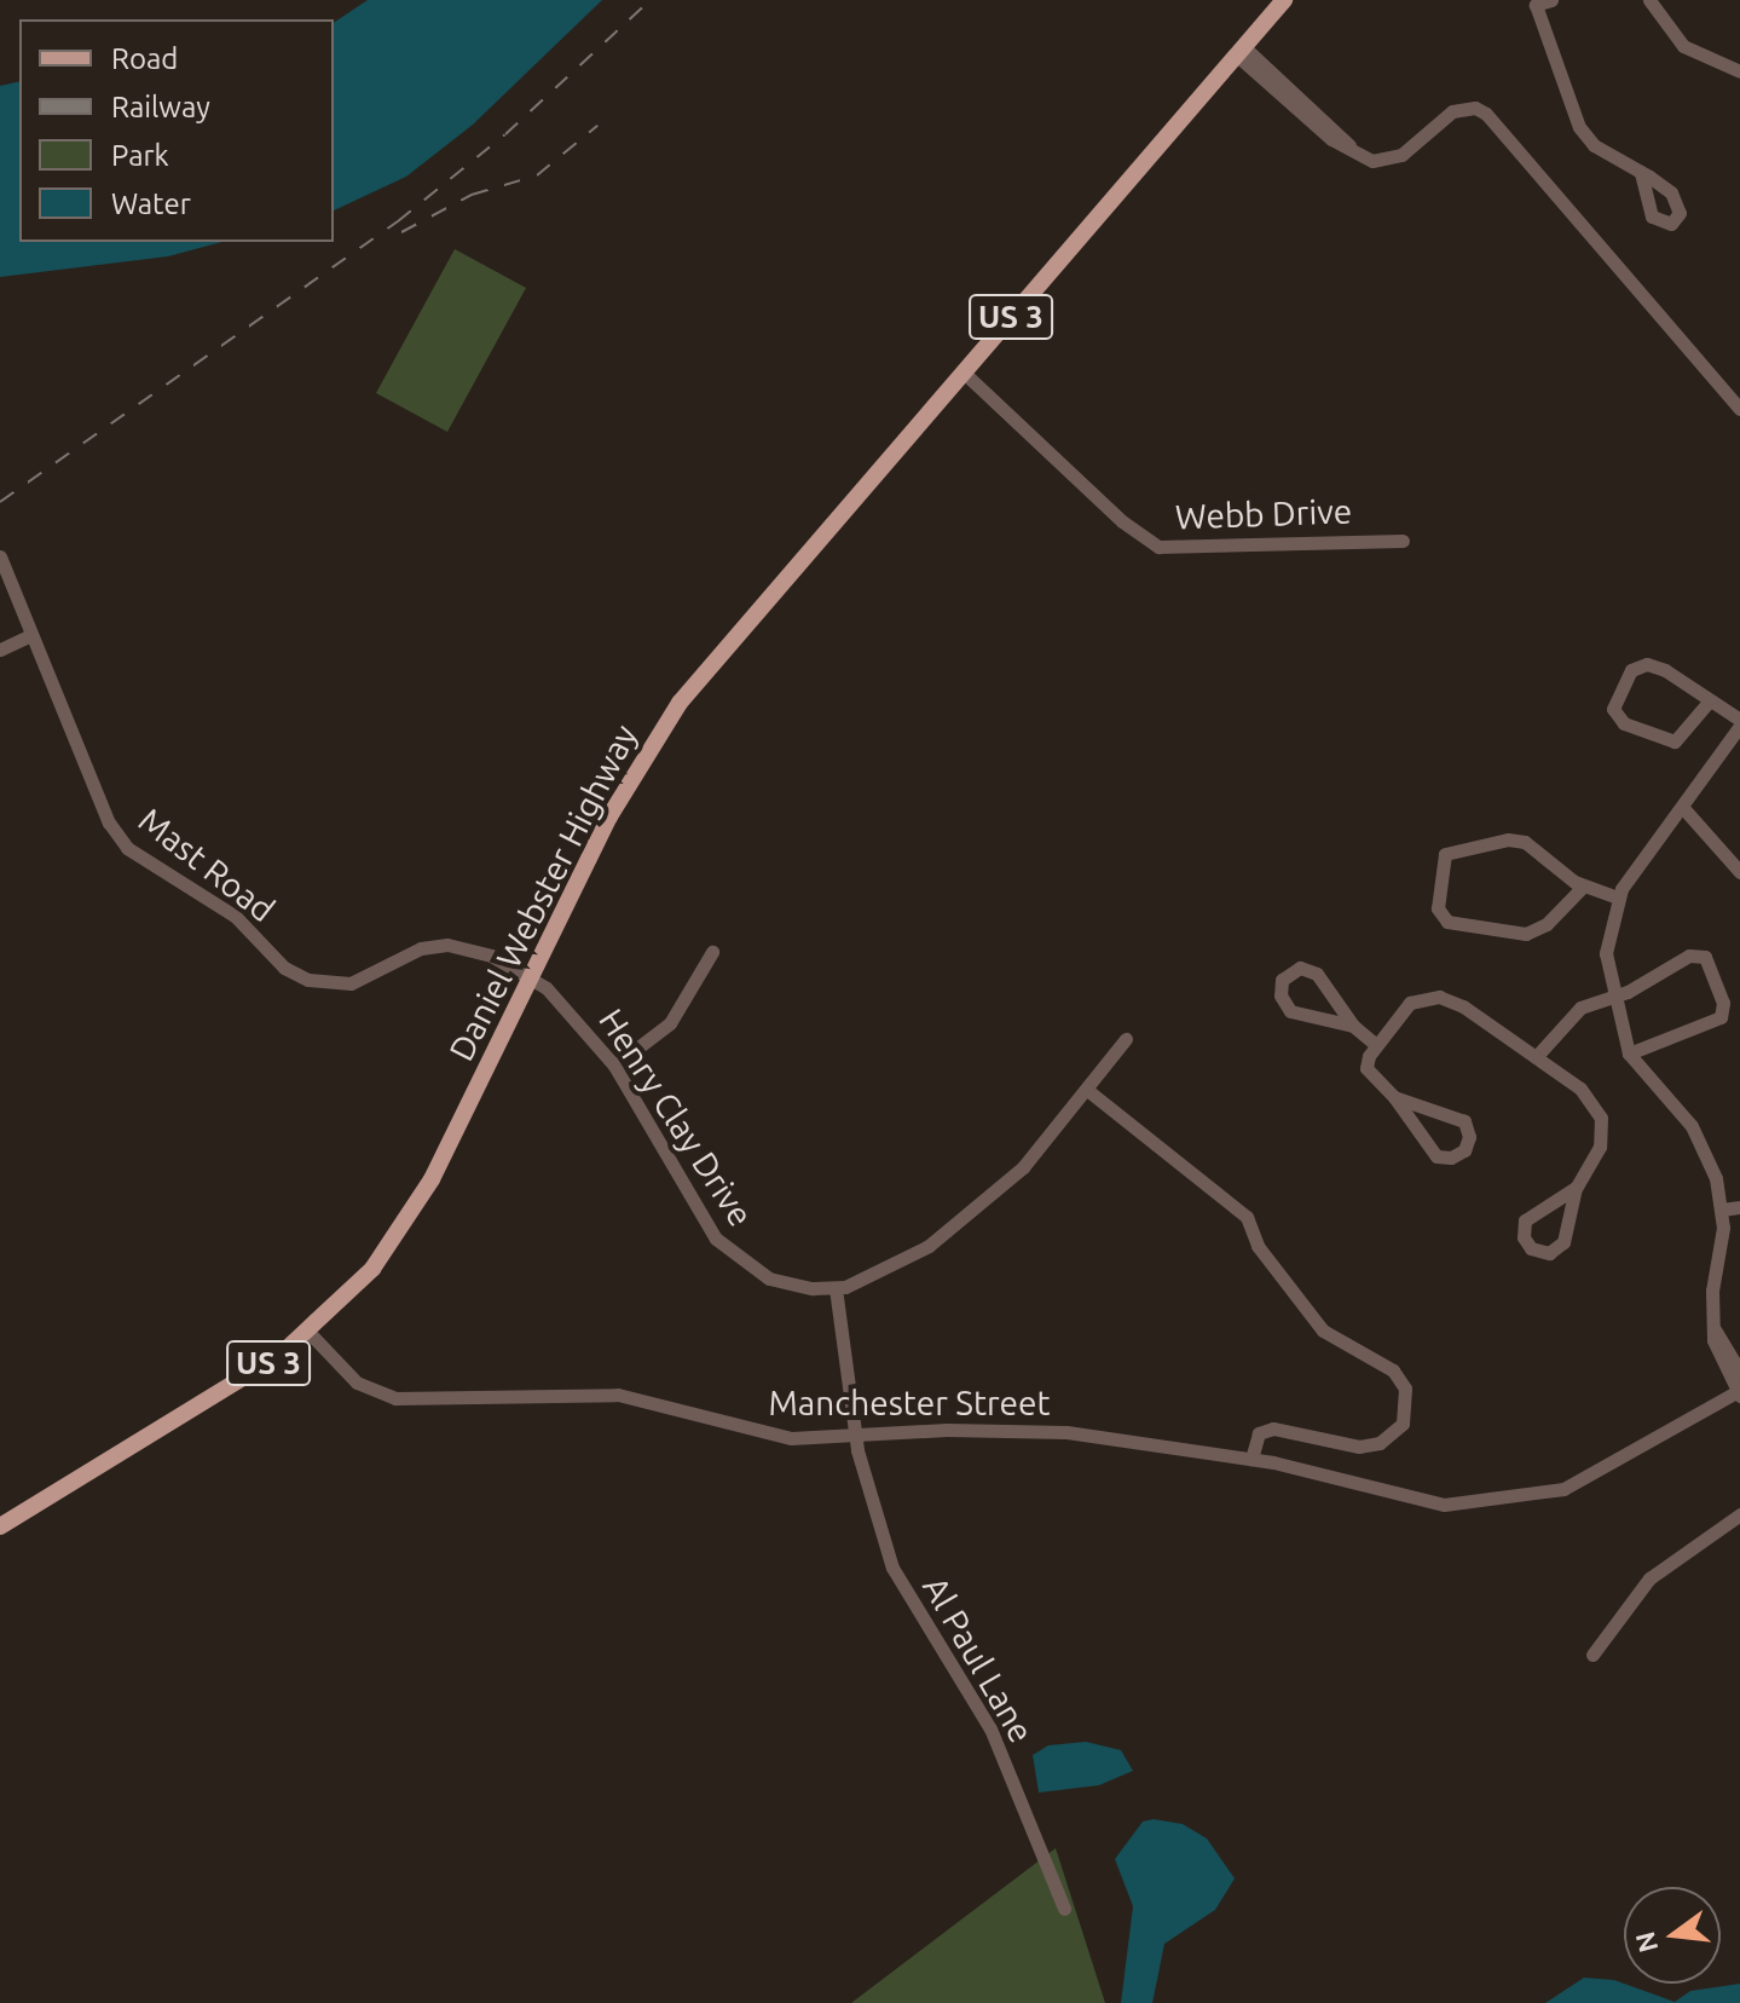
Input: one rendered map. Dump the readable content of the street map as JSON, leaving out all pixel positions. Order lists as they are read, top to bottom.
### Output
{
  "streets": {
    "main road": ["US 3", "Daniel Webster Highway"],
    "street": [
      "Webb Drive",
      "Mast Road",
      "Henry Clay Drive",
      "Manchester Street",
      "Al Paul Lane"
    ]
  },
  "crossings": [
    ["Webb Drive", "Daniel Webster Highway"],
    ["Mast Road", "Daniel Webster Highway"],
    ["Mast Road", "Henry Clay Drive"],
    ["Daniel Webster Highway", "Henry Clay Drive"],
    ["Daniel Webster Highway", "Manchester Street"],
    ["Manchester Street", "Al Paul Lane"]
  ],
  "legend": [
    "Road",
    "Railway",
    "Park",
    "Water"
  ],
  "north": "left"
}
